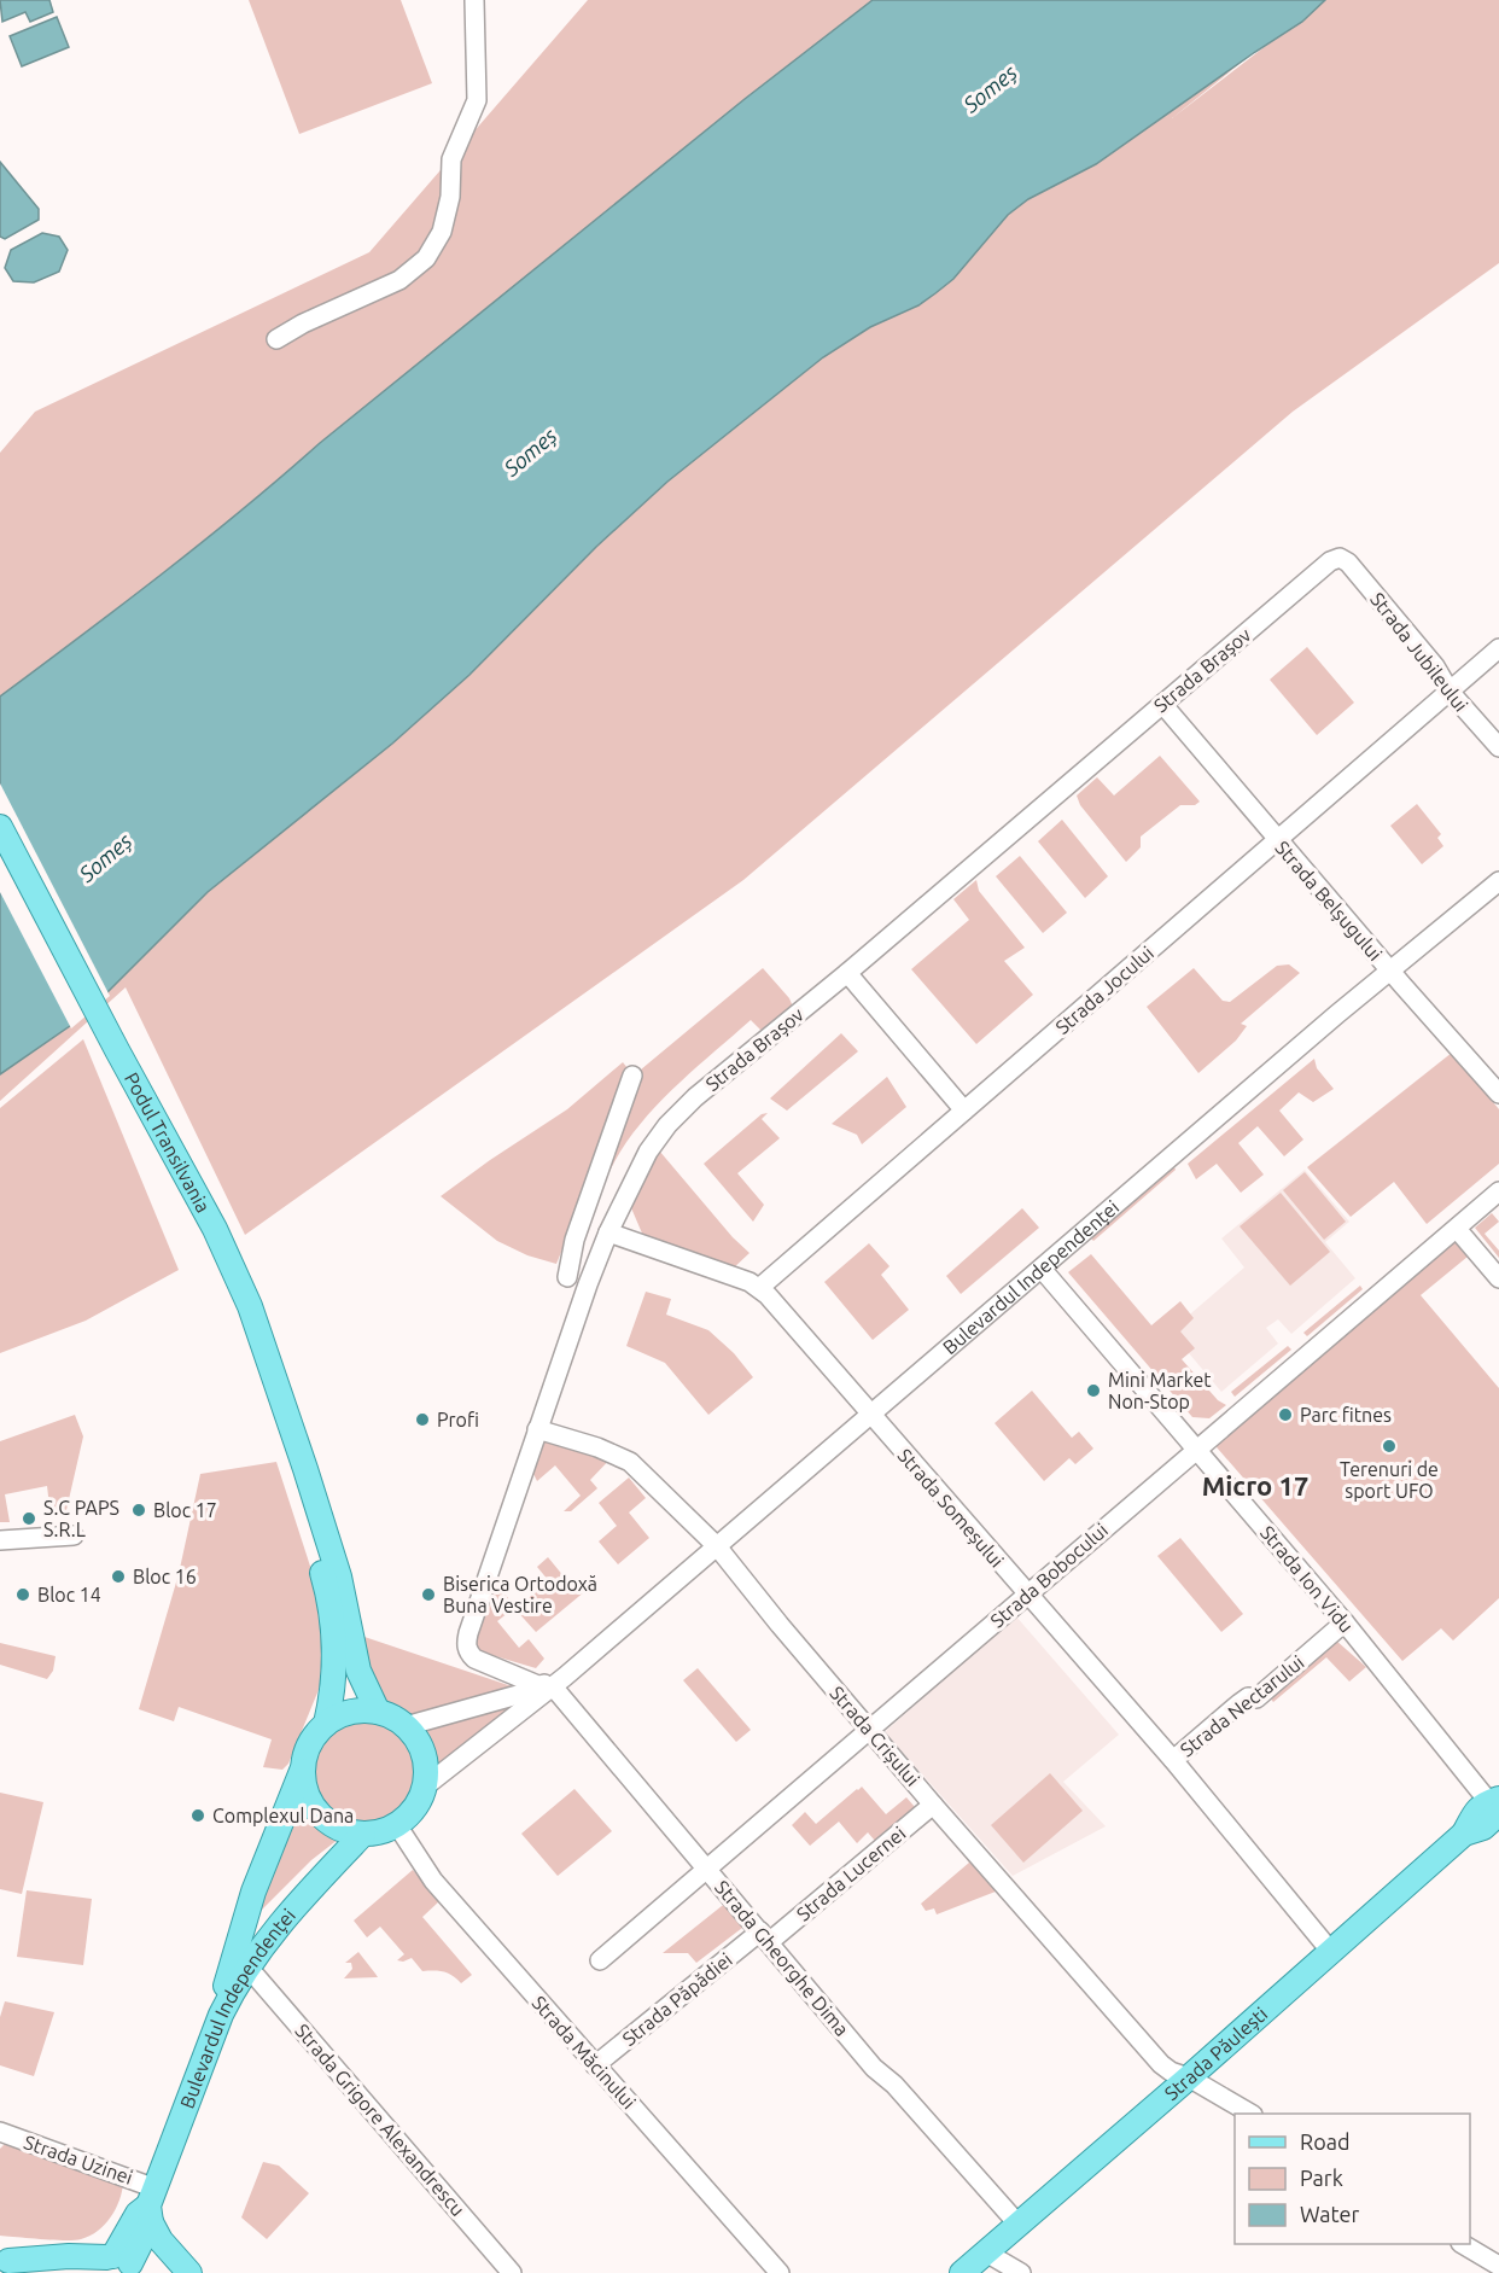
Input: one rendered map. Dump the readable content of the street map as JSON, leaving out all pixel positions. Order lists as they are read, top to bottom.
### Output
{
  "streets": {
    "main road": ["Podul Transilvania", "Bulevardul Independenței", "Strada Păulești"],
    "street": [
      "Strada Jubileului",
      "Strada Brașov",
      "Strada Belșugului",
      "Strada Jocului",
      "Strada Someșului",
      "Strada Bobocului",
      "Strada Ion Vidu",
      "Strada Nectarului",
      "Strada Crișului",
      "Strada Lucernei",
      "Strada Gheorghe Dima",
      "Strada Păpădiei",
      "Strada Măcinului",
      "Strada Grigore Alexandrescu",
      "Strada Uzinei"
    ]
  },
  "crossings": [
    ["Strada Jubileului", "Strada Brașov"],
    ["Strada Jubileului", "Strada Jocului"],
    ["Strada Brașov", "Strada Belșugului"],
    ["Strada Brașov", "Bulevardul Independenței"],
    ["Strada Brașov", "Strada Someșului"],
    ["Strada Brașov", "Strada Crișului"],
    ["Strada Brașov", "Strada Gheorghe Dima"],
    ["Strada Belșugului", "Strada Jocului"],
    ["Strada Belșugului", "Bulevardul Independenței"],
    ["Strada Jocului", "Strada Someșului"],
    ["Bulevardul Independenței", "Strada Someșului"],
    ["Bulevardul Independenței", "Strada Ion Vidu"],
    ["Bulevardul Independenței", "Strada Crișului"],
    ["Bulevardul Independenței", "Strada Gheorghe Dima"],
    ["Bulevardul Independenței", "Strada Măcinului"],
    ["Bulevardul Independenței", "Strada Grigore Alexandrescu"],
    ["Bulevardul Independenței", "Strada Uzinei"],
    ["Strada Someșului", "Strada Bobocului"],
    ["Strada Someșului", "Strada Nectarului"],
    ["Strada Someșului", "Strada Păulești"],
    ["Strada Bobocului", "Strada Ion Vidu"],
    ["Strada Bobocului", "Strada Crișului"],
    ["Strada Bobocului", "Strada Gheorghe Dima"],
    ["Strada Ion Vidu", "Strada Nectarului"],
    ["Strada Ion Vidu", "Strada Păulești"],
    ["Strada Crișului", "Strada Lucernei"],
    ["Strada Crișului", "Strada Păulești"],
    ["Strada Lucernei", "Strada Gheorghe Dima"],
    ["Strada Lucernei", "Strada Păpădiei"],
    ["Strada Gheorghe Dima", "Strada Păpădiei"],
    ["Strada Gheorghe Dima", "Strada Păulești"],
    ["Strada Păpădiei", "Strada Măcinului"]
  ],
  "districts": ["Micro 17"],
  "water": ["Someș"],
  "places": [
    "Mini Market Non-Stop",
    "Parc fitnes",
    "Profi",
    "Terenuri de sport UFO",
    "Bloc 17",
    "S.C PAPS S.R.L",
    "Bloc 16",
    "Bloc 14",
    "Biserica Ortodoxă Buna Vestire",
    "Complexul Dana"
  ],
  "legend": ["Road", "Park", "Water"]
}
